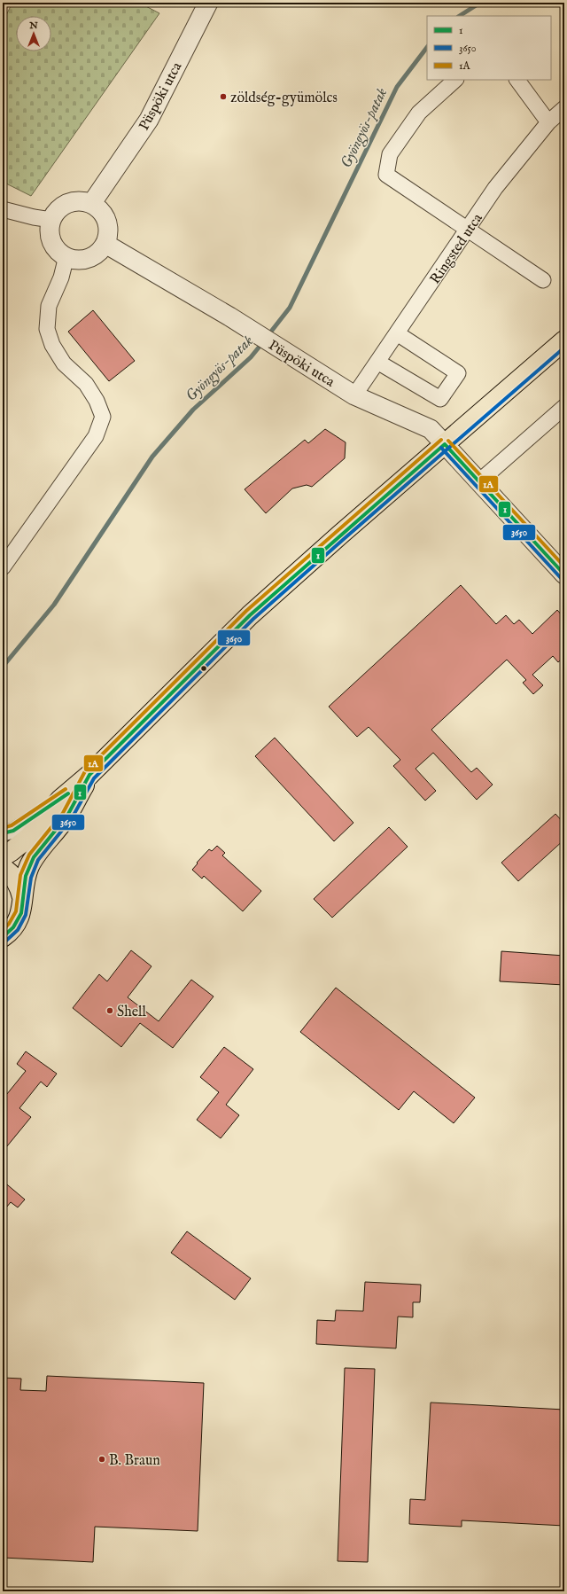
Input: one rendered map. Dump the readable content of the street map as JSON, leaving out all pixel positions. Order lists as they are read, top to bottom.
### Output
{
  "streets": {
    "street": ["Püspöki utca", "Ringsted utca"]
  },
  "crossings": [
    ["Püspöki utca", "Ringsted utca"]
  ],
  "water": ["Gyöngyös-patak"],
  "places": ["zöldség-gyümölcs", "Shell", "B. Braun"],
  "lines": ["transit line 3650", "transit line 1A", "transit line 1"],
  "legend": ["1", "3650", "1A"],
  "north": "top"
}
